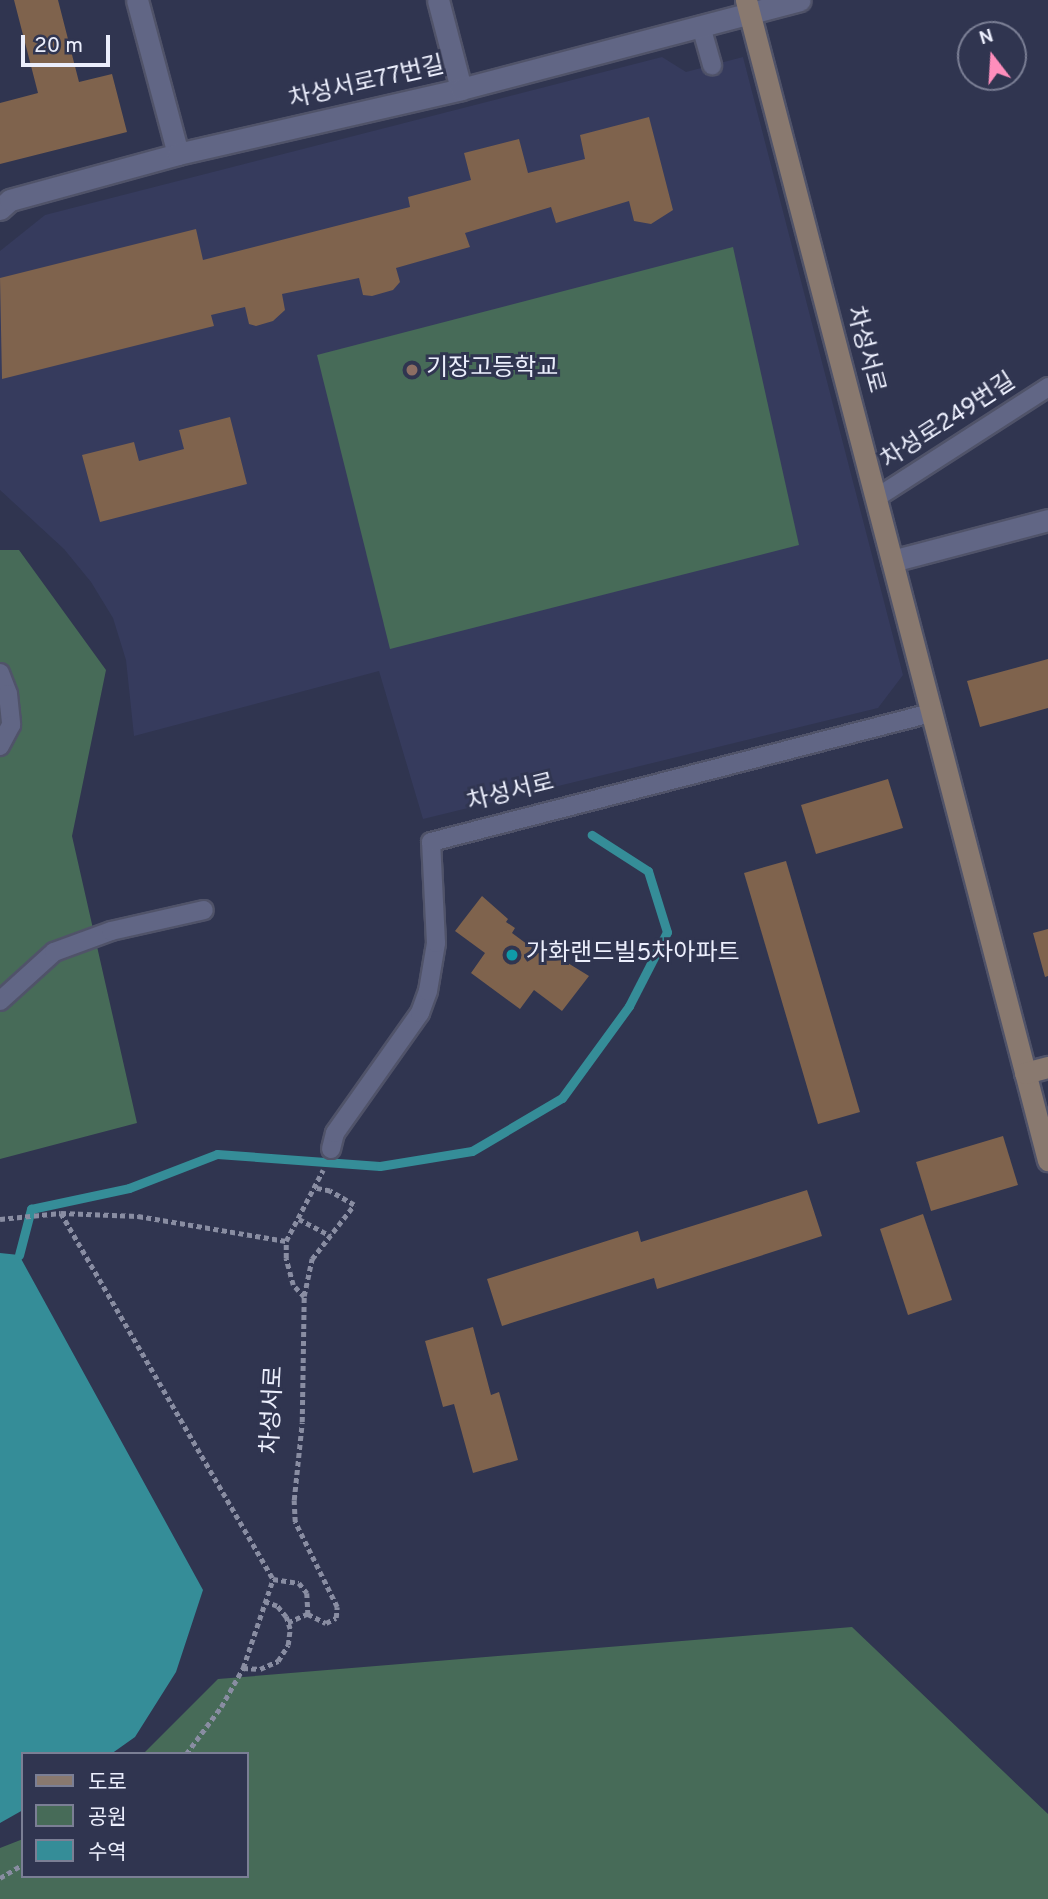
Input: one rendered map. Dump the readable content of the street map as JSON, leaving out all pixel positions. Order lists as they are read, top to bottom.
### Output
{
  "streets": {
    "street": ["차성서로77번길", "차성서로"],
    "lane": ["차성로249번길"]
  },
  "crossings": [
    ["차성서로77번길", "차성서로"],
    ["차성서로", "차성로249번길"]
  ],
  "places": ["기장고등학교", "가화랜드빌5차아파트"],
  "legend": ["도로", "공원", "수역"],
  "scale_bar": "20 m",
  "north": "top"
}
